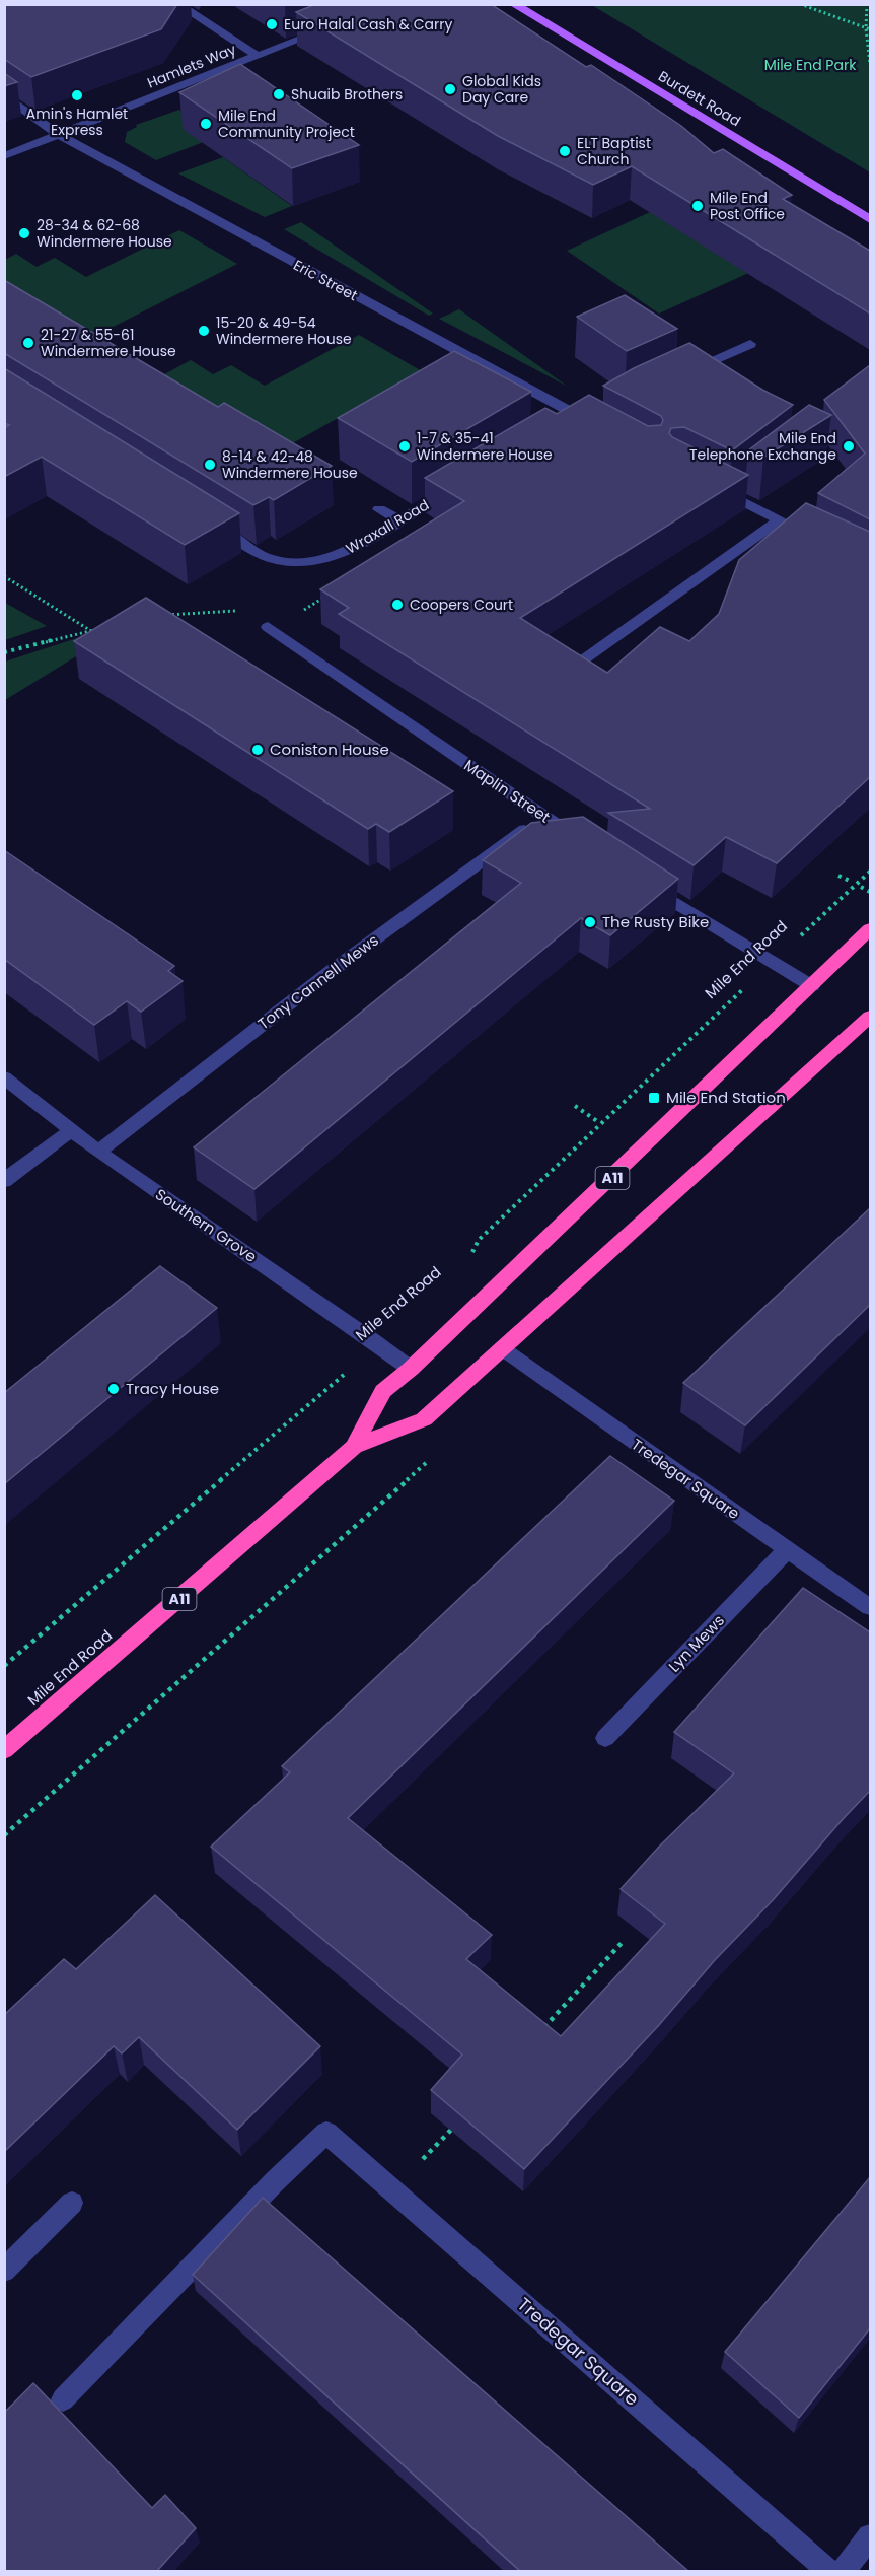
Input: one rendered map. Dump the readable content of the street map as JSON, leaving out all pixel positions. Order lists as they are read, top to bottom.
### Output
{
  "streets": {
    "highway": ["Mile End Road", "A11"],
    "main road": ["Burdett Road"],
    "street": [
      "Hamlets Way",
      "Eric Street",
      "Wraxall Road",
      "Maplin Street",
      "Tony Cannell Mews",
      "Southern Grove",
      "Tredegar Square",
      "Lyn Mews"
    ]
  },
  "crossings": [
    ["Hamlets Way", "Eric Street"],
    ["Maplin Street", "Tony Cannell Mews"],
    ["Mile End Road", "Southern Grove"],
    ["Mile End Road", "Tredegar Square"],
    ["Tony Cannell Mews", "Southern Grove"],
    ["Tredegar Square", "Lyn Mews"]
  ],
  "parks": ["Mile End Park"],
  "places": {
    "other": [
      "Euro Halal Cash & Carry",
      "Global Kids Day Care",
      "Shuaib Brothers",
      "Amin's Hamlet Express",
      "Mile End Community Project",
      "ELT Baptist Church",
      "Mile End Post Office",
      "28-34 & 62-68 Windermere House",
      "15-20 & 49-54 Windermere House",
      "21-27 & 55-61 Windermere House",
      "1-7 & 35-41 Windermere House",
      "Mile End Telephone Exchange",
      "8-14 & 42-48 Windermere House",
      "Coopers Court",
      "Coniston House",
      "The Rusty Bike",
      "Tracy House"
    ],
    "transit": ["Mile End Station"]
  }
}
